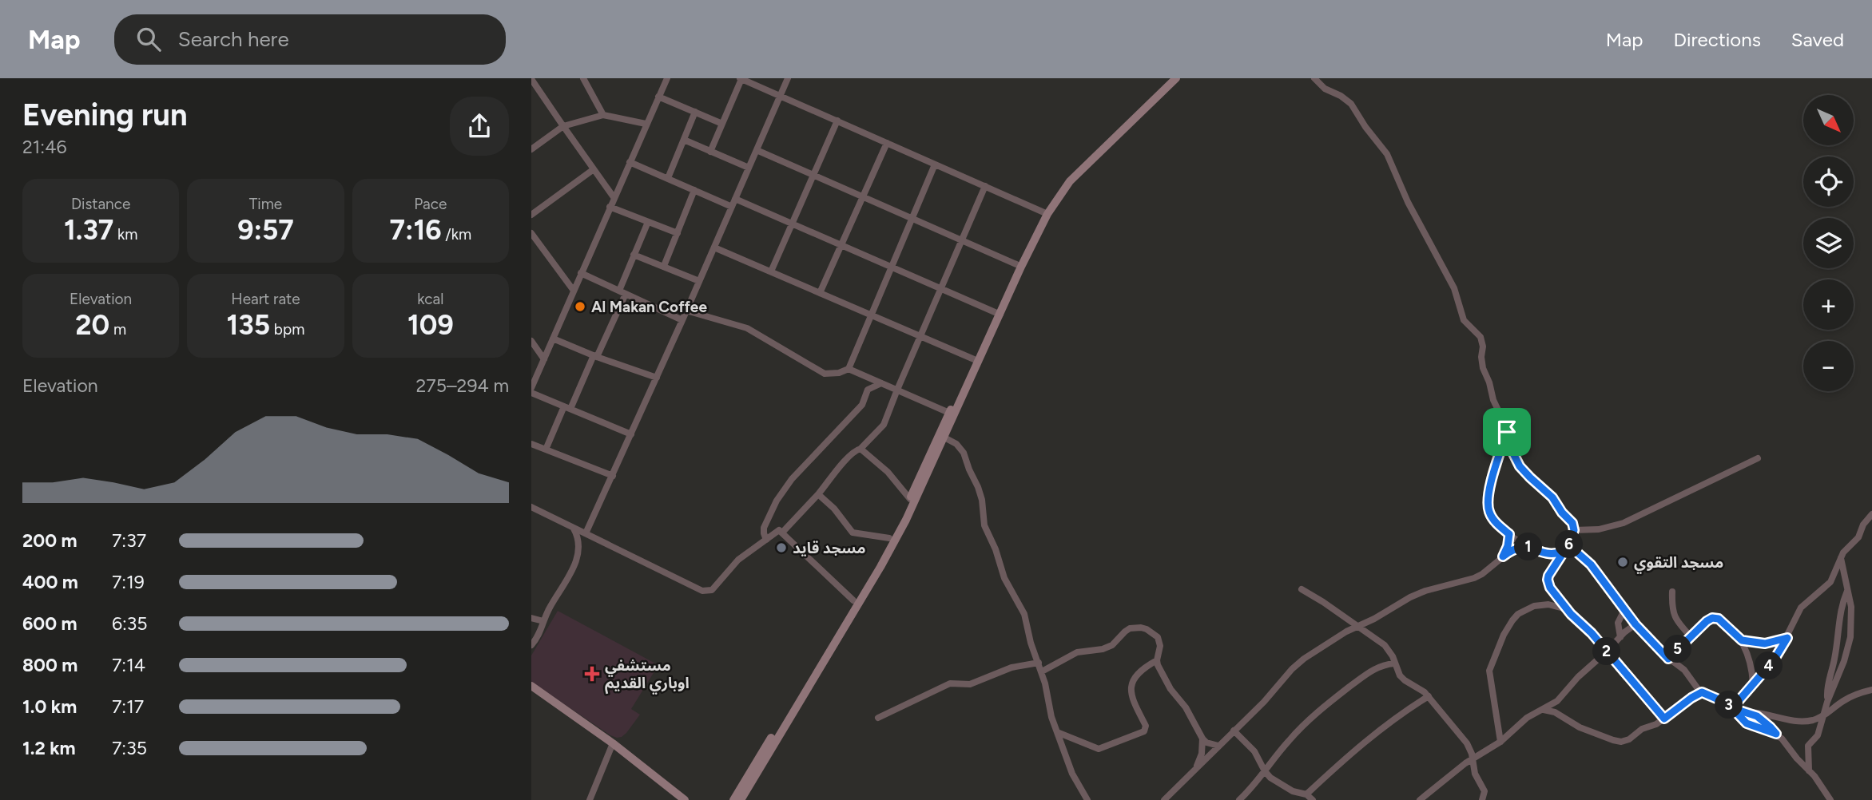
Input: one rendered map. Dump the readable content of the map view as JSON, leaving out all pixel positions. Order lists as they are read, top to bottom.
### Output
{
  "places": {
    "other": ["Al Makan Coffee", "مسجد قايد", "مسجد التقوي"],
    "health": ["مستشفي اوباري القديم"]
  },
  "north": "bottom right",
  "page": {
    "header": "Map",
    "search": "Search here",
    "nav": ["Map", "Directions", "Saved"],
    "heading": ["Evening run", "21:46"],
    "map_buttons": ["+", "−"],
    "stats": [
      ["Distance", "1.37 km"],
      ["Time", "9:57"],
      ["Pace", "7:16 /km"],
      ["Elevation", "20 m"],
      ["Heart rate", "135 bpm"],
      ["kcal", "109"]
    ],
    "chart": ["Elevation", "275–294 m"],
    "list": [
      {
        "name": "200 m",
        "note": "7:37"
      },
      {
        "name": "400 m",
        "note": "7:19"
      },
      {
        "name": "600 m",
        "note": "6:35"
      },
      {
        "name": "800 m",
        "note": "7:14"
      },
      {
        "name": "1.0 km",
        "note": "7:17"
      },
      {
        "name": "1.2 km",
        "note": "7:35"
      }
    ],
    "pins": [
      "6",
      "1",
      "5",
      "2",
      "4",
      "3"
    ]
  }
}
